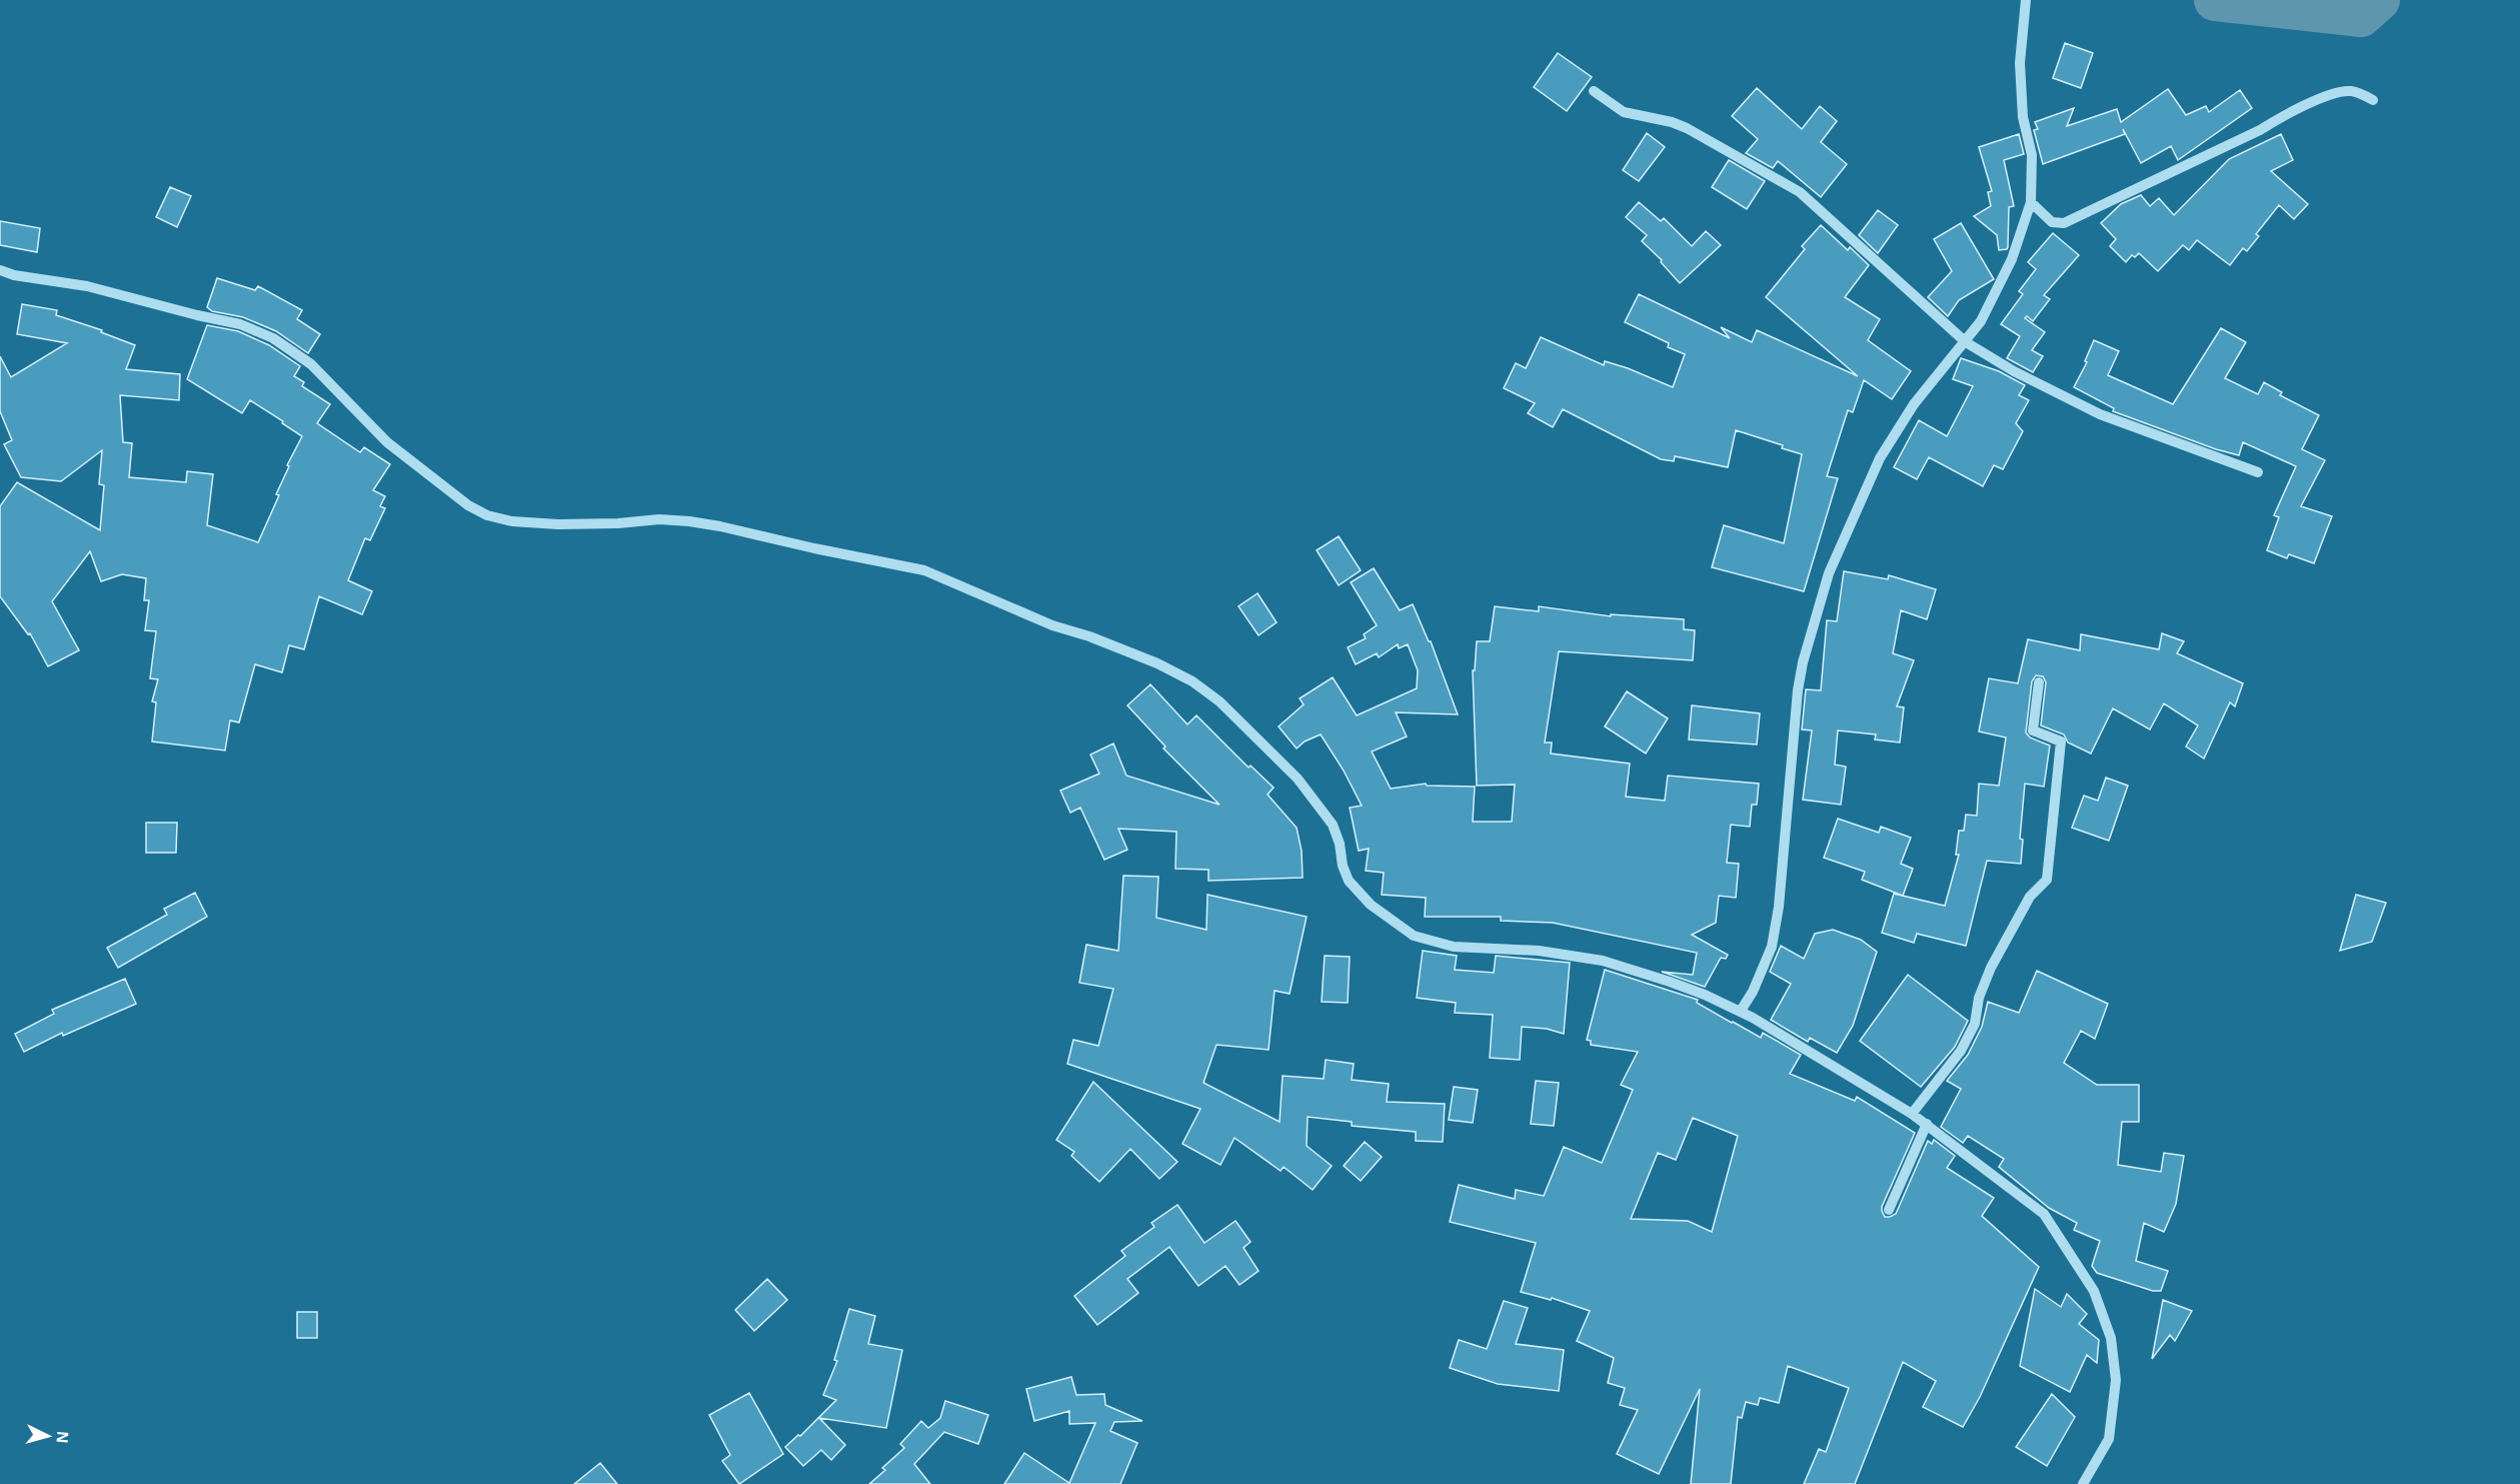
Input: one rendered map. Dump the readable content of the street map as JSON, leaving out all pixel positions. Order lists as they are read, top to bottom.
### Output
{
  "north": "right"
}
